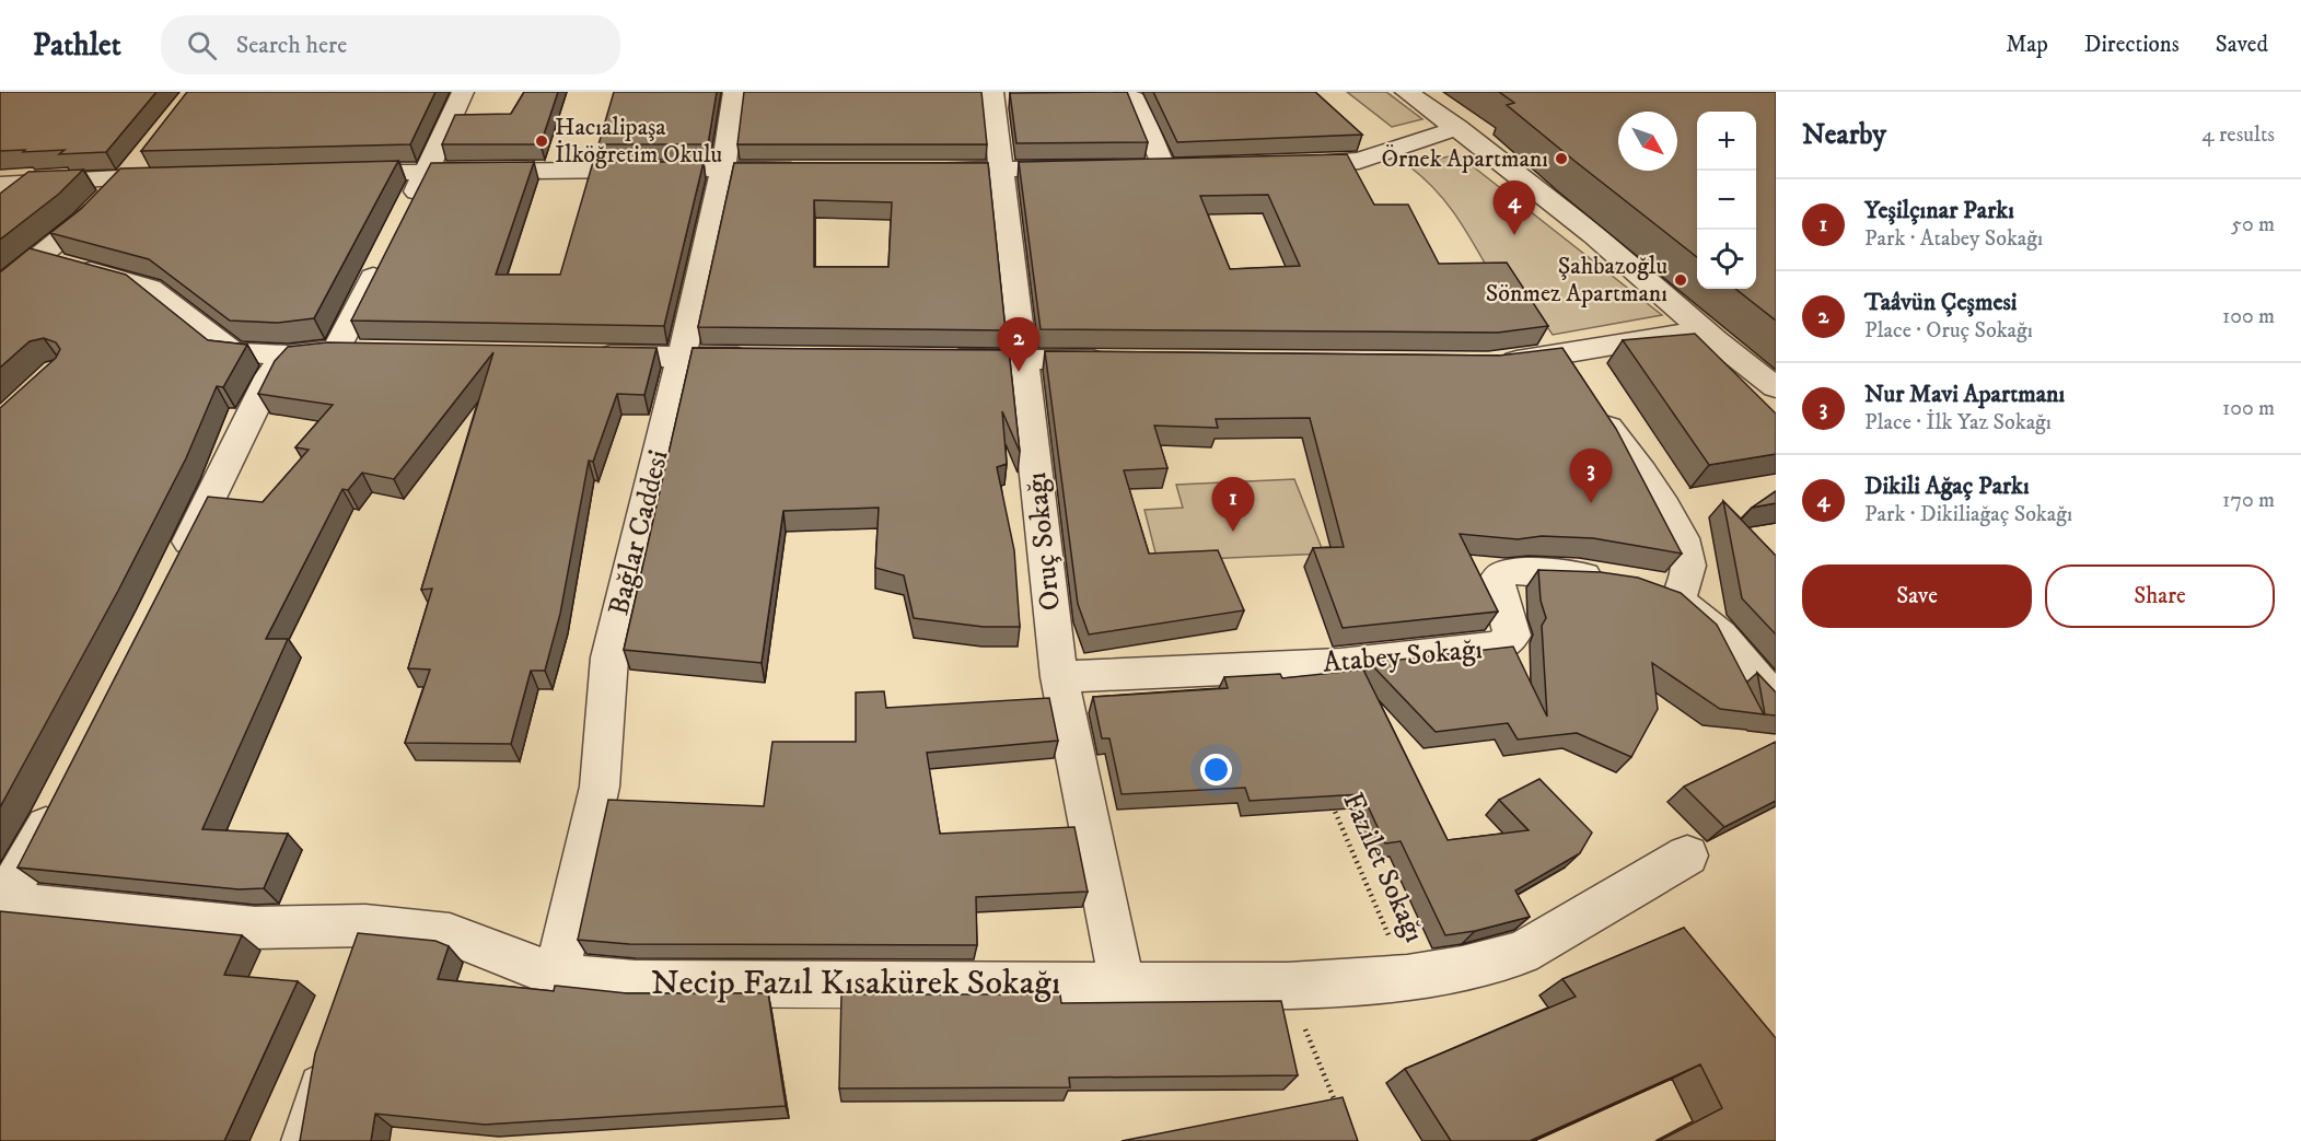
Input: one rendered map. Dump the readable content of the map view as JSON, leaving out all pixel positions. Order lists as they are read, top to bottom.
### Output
{
  "streets": {
    "street": [
      "Bağlar Caddesi",
      "Oruç Sokağı",
      "Atabey Sokağı",
      "Necip Fazıl Kısakürek Sokağı"
    ],
    "path": ["Fazilet Sokağı"]
  },
  "crossings": [
    ["Bağlar Caddesi", "Necip Fazıl Kısakürek Sokağı"],
    ["Oruç Sokağı", "Atabey Sokağı"],
    ["Oruç Sokağı", "Necip Fazıl Kısakürek Sokağı"],
    ["Fazilet Sokağı", "Necip Fazıl Kısakürek Sokağı"]
  ],
  "places": ["Hacıalipaşa İlköğretim Okulu", "Örnek Apartmanı", "Şahbazoğlu Sönmez Apartmanı"],
  "north": "bottom right",
  "page": {
    "header": "Pathlet",
    "search": "Search here",
    "nav": ["Map", "Directions", "Saved"],
    "heading": ["Nearby", "4 results"],
    "map_buttons": ["+", "−"],
    "list": [
      {
        "mark": "1",
        "name": "Yeşilçınar Parkı",
        "note": "Park · Atabey Sokağı",
        "value": "50 m"
      },
      {
        "mark": "2",
        "name": "Taâvün Çeşmesi",
        "note": "Place · Oruç Sokağı",
        "value": "100 m"
      },
      {
        "mark": "3",
        "name": "Nur Mavi Apartmanı",
        "note": "Place · İlk Yaz Sokağı",
        "value": "100 m"
      },
      {
        "mark": "4",
        "name": "Dikili Ağaç Parkı",
        "note": "Park · Dikiliağaç Sokağı",
        "value": "170 m"
      }
    ],
    "pins": [
      "4",
      "2",
      "3",
      "1"
    ],
    "buttons": ["Save", "Share"]
  }
}
